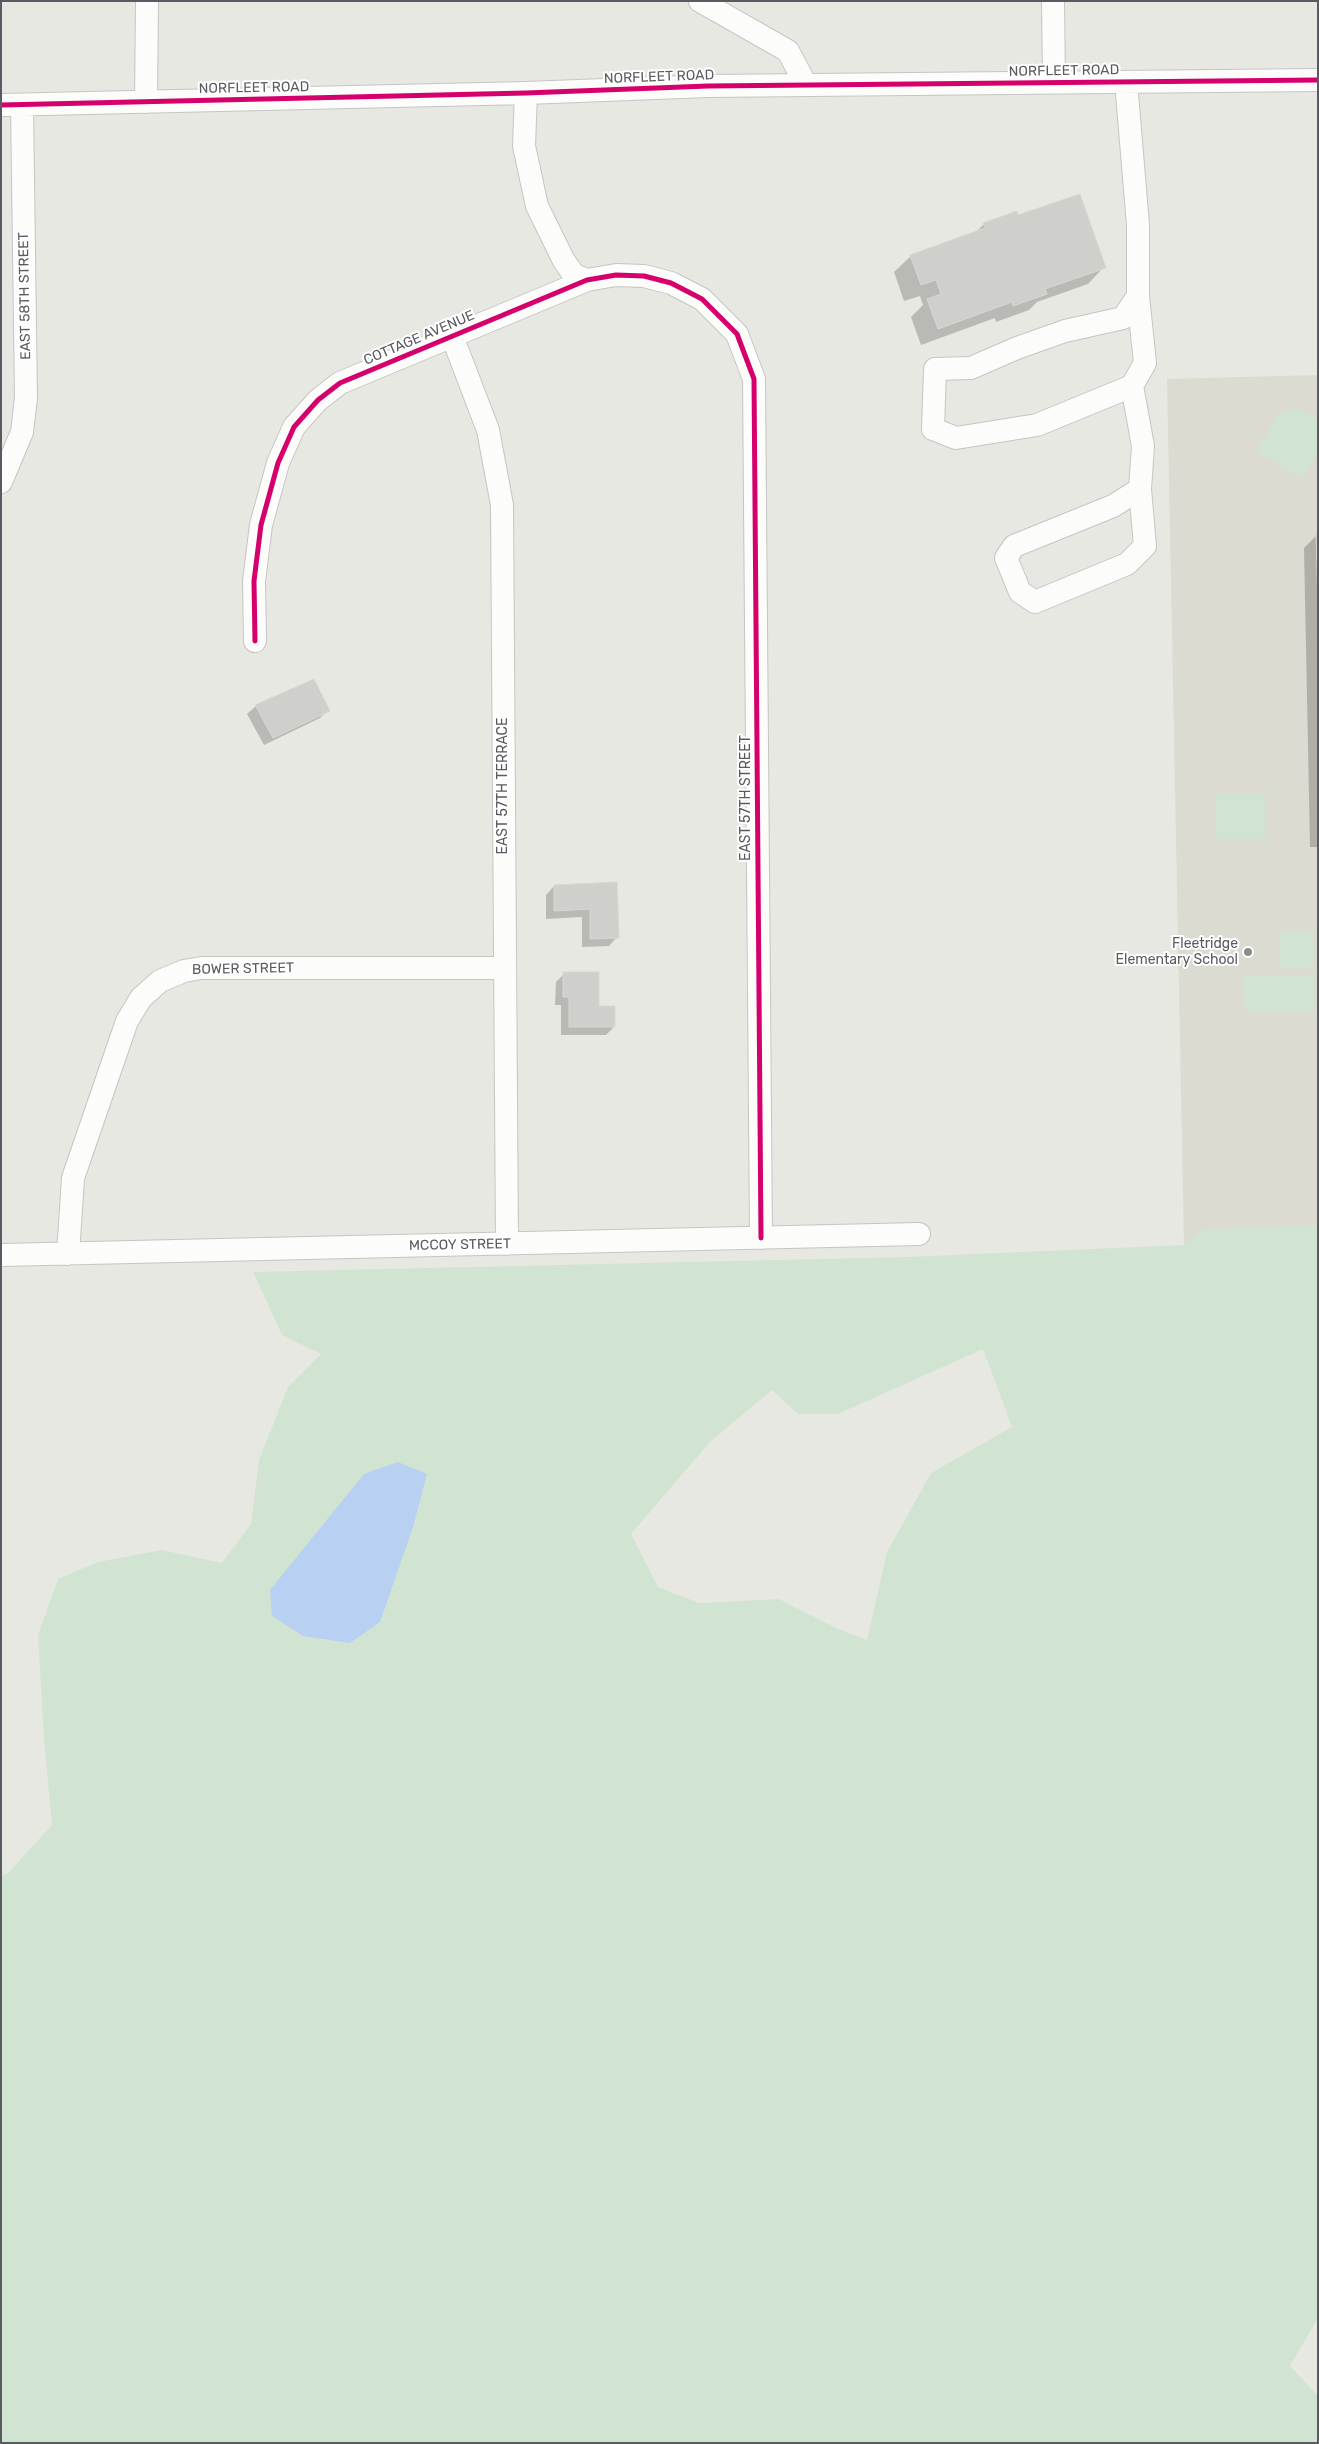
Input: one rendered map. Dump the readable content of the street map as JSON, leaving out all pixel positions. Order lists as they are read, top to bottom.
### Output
{
  "streets": {
    "street": [
      "NORFLEET ROAD",
      "EAST 58TH STREET",
      "COTTAGE AVENUE",
      "EAST 57TH TERRACE",
      "EAST 57TH STREET",
      "BOWER STREET",
      "MCCOY STREET"
    ]
  },
  "crossings": [
    ["NORFLEET ROAD", "EAST 58TH STREET"],
    ["COTTAGE AVENUE", "EAST 57TH TERRACE"],
    ["COTTAGE AVENUE", "EAST 57TH STREET"],
    ["EAST 57TH TERRACE", "BOWER STREET"],
    ["EAST 57TH TERRACE", "MCCOY STREET"],
    ["EAST 57TH STREET", "MCCOY STREET"],
    ["BOWER STREET", "MCCOY STREET"]
  ],
  "places": ["Fleetridge Elementary School"]
}
